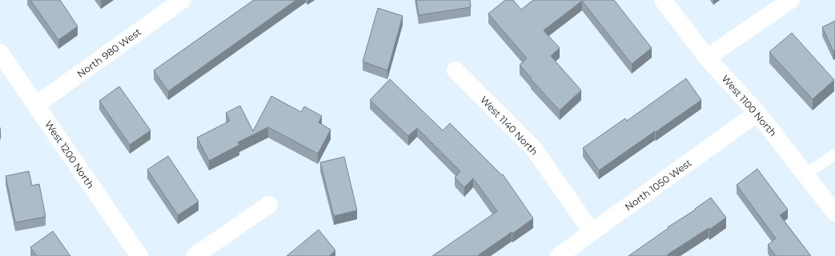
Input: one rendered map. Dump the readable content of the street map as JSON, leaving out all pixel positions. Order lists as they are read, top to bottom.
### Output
{
  "streets": {
    "street": [
      "North 980 West",
      "West 1100 North",
      "West 1140 North",
      "West 1200 North",
      "North 1050 West"
    ]
  },
  "crossings": [
    ["North 980 West", "West 1200 North"],
    ["West 1100 North", "North 1050 West"],
    ["West 1140 North", "North 1050 West"]
  ]
}
